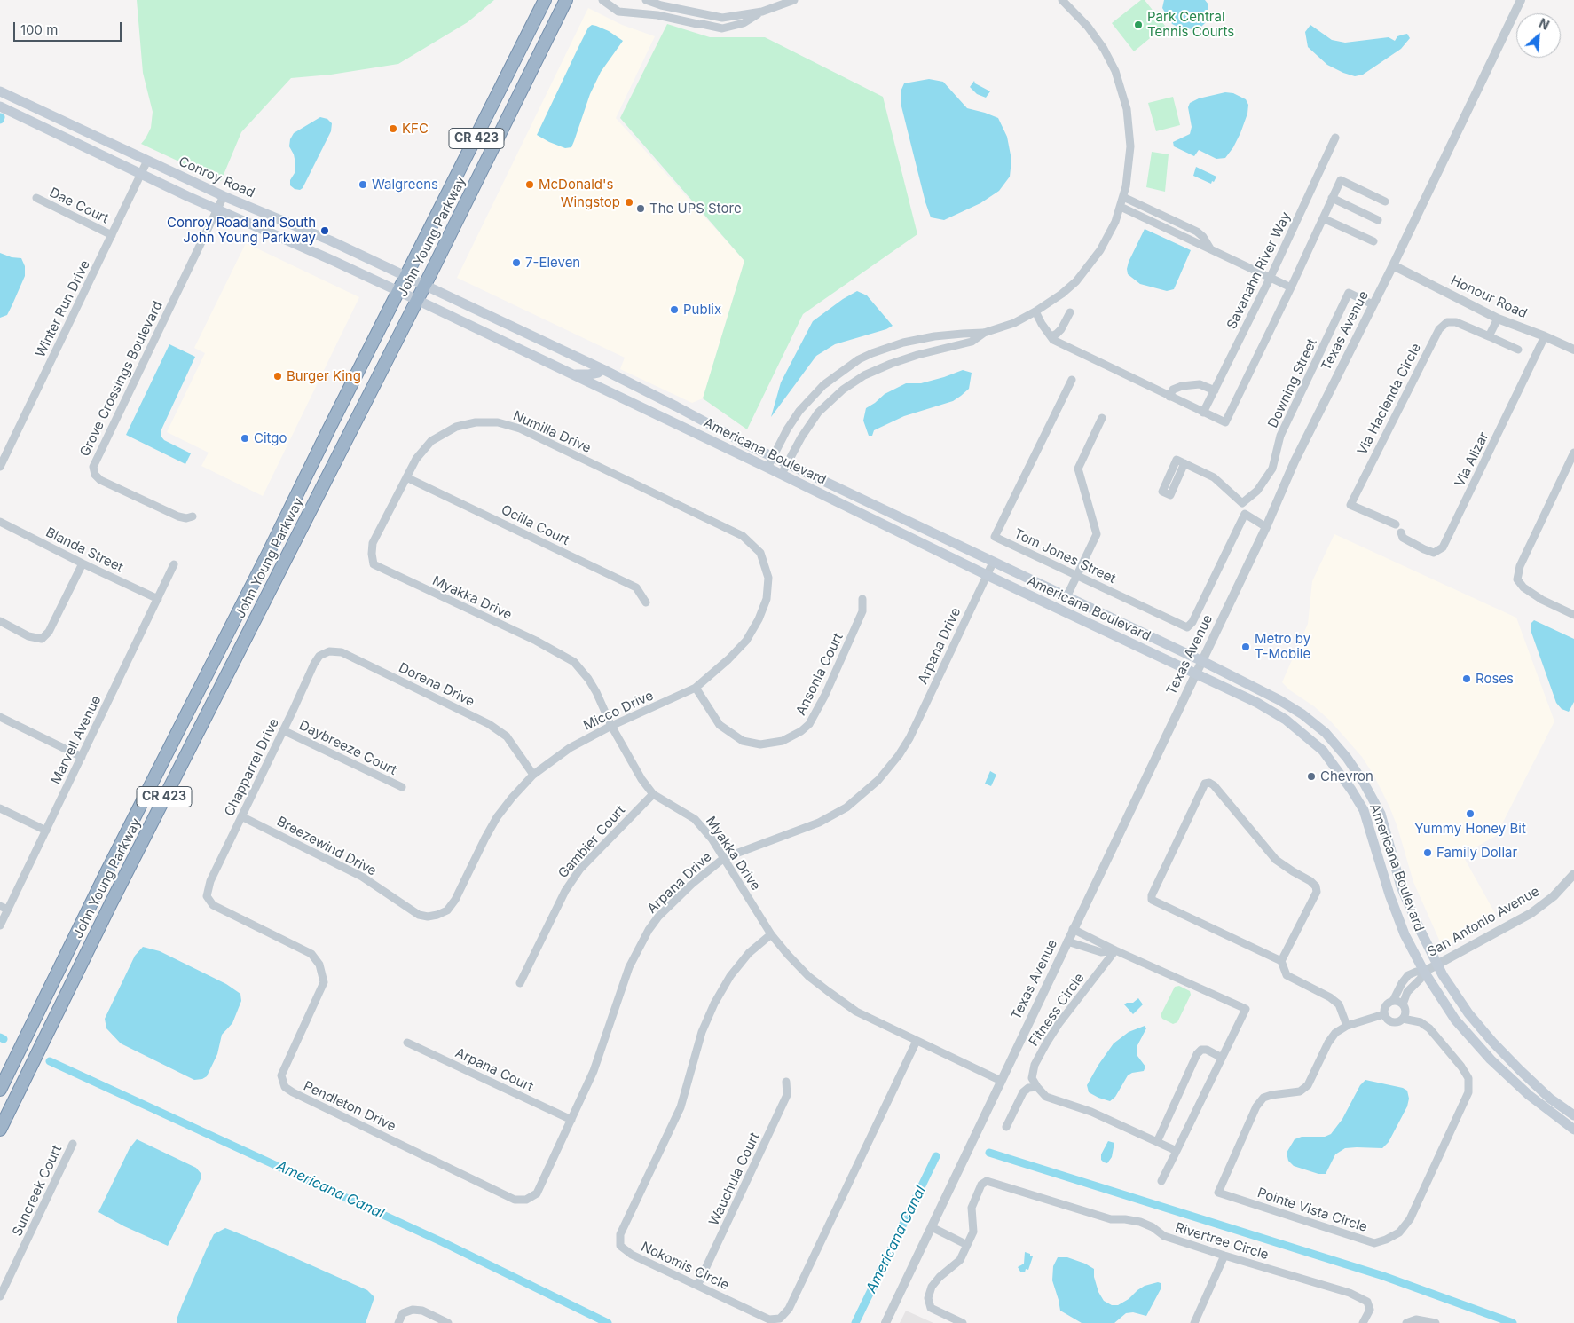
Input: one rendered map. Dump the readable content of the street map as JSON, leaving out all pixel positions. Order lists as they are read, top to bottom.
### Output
{
  "streets": {
    "highway": ["CR 423", "John Young Parkway"],
    "main road": ["Conroy Road", "Americana Boulevard"],
    "street": [
      "Dae Court",
      "Savanahn River Way",
      "Honour Road",
      "Winter Run Drive",
      "Texas Avenue",
      "Grove Crossings Boulevard",
      "Downing Street",
      "Via Hacienda Circle",
      "Numilla Drive",
      "Via Alizar",
      "Ocilla Court",
      "Blanda Street",
      "Tom Jones Street",
      "Myakka Drive",
      "Arpana Drive",
      "Ansonia Court",
      "Dorena Drive",
      "Micco Drive",
      "Marvell Avenue",
      "Daybreeze Court",
      "Chapparrel Drive",
      "Gambier Court",
      "Breezewind Drive",
      "San Antonio Avenue",
      "Fitness Circle",
      "Arpana Court",
      "Pendleton Drive",
      "Wauchula Court",
      "Suncreek Court",
      "Pointe Vista Circle",
      "Rivertree Circle",
      "Nokomis Circle"
    ]
  },
  "crossings": [
    ["Conroy Road", "John Young Parkway"],
    ["Conroy Road", "Winter Run Drive"],
    ["Conroy Road", "Grove Crossings Boulevard"],
    ["Conroy Road", "Americana Boulevard"],
    ["Dae Court", "Winter Run Drive"],
    ["John Young Parkway", "Americana Boulevard"],
    ["Honour Road", "Texas Avenue"],
    ["Honour Road", "Via Alizar"],
    ["Texas Avenue", "Downing Street"],
    ["Texas Avenue", "Americana Boulevard"],
    ["Texas Avenue", "Tom Jones Street"],
    ["Texas Avenue", "Myakka Drive"],
    ["Numilla Drive", "Ocilla Court"],
    ["Numilla Drive", "Myakka Drive"],
    ["Numilla Drive", "Micco Drive"],
    ["Americana Boulevard", "Arpana Drive"],
    ["Americana Boulevard", "San Antonio Avenue"],
    ["Blanda Street", "Marvell Avenue"],
    ["Myakka Drive", "Arpana Drive"],
    ["Myakka Drive", "Micco Drive"],
    ["Myakka Drive", "Gambier Court"],
    ["Myakka Drive", "Nokomis Circle"],
    ["Arpana Drive", "Arpana Court"],
    ["Arpana Drive", "Pendleton Drive"],
    ["Ansonia Court", "Micco Drive"],
    ["Dorena Drive", "Micco Drive"],
    ["Dorena Drive", "Chapparrel Drive"],
    ["Micco Drive", "Breezewind Drive"],
    ["Daybreeze Court", "Chapparrel Drive"],
    ["Chapparrel Drive", "Breezewind Drive"],
    ["Chapparrel Drive", "Pendleton Drive"],
    ["Wauchula Court", "Nokomis Circle"]
  ],
  "water": ["Americana Canal"],
  "places": [
    "Park Central Tennis Courts",
    "KFC",
    "Walgreens",
    "McDonald's",
    "Wingstop",
    "The UPS Store",
    "Conroy Road and South John Young Parkway",
    "7-Eleven",
    "Publix",
    "Burger King",
    "Citgo",
    "Metro by T-Mobile",
    "Roses",
    "Chevron",
    "Yummy Honey Bit",
    "Family Dollar"
  ],
  "scale_bar": "100 m",
  "north": "top right"
}
